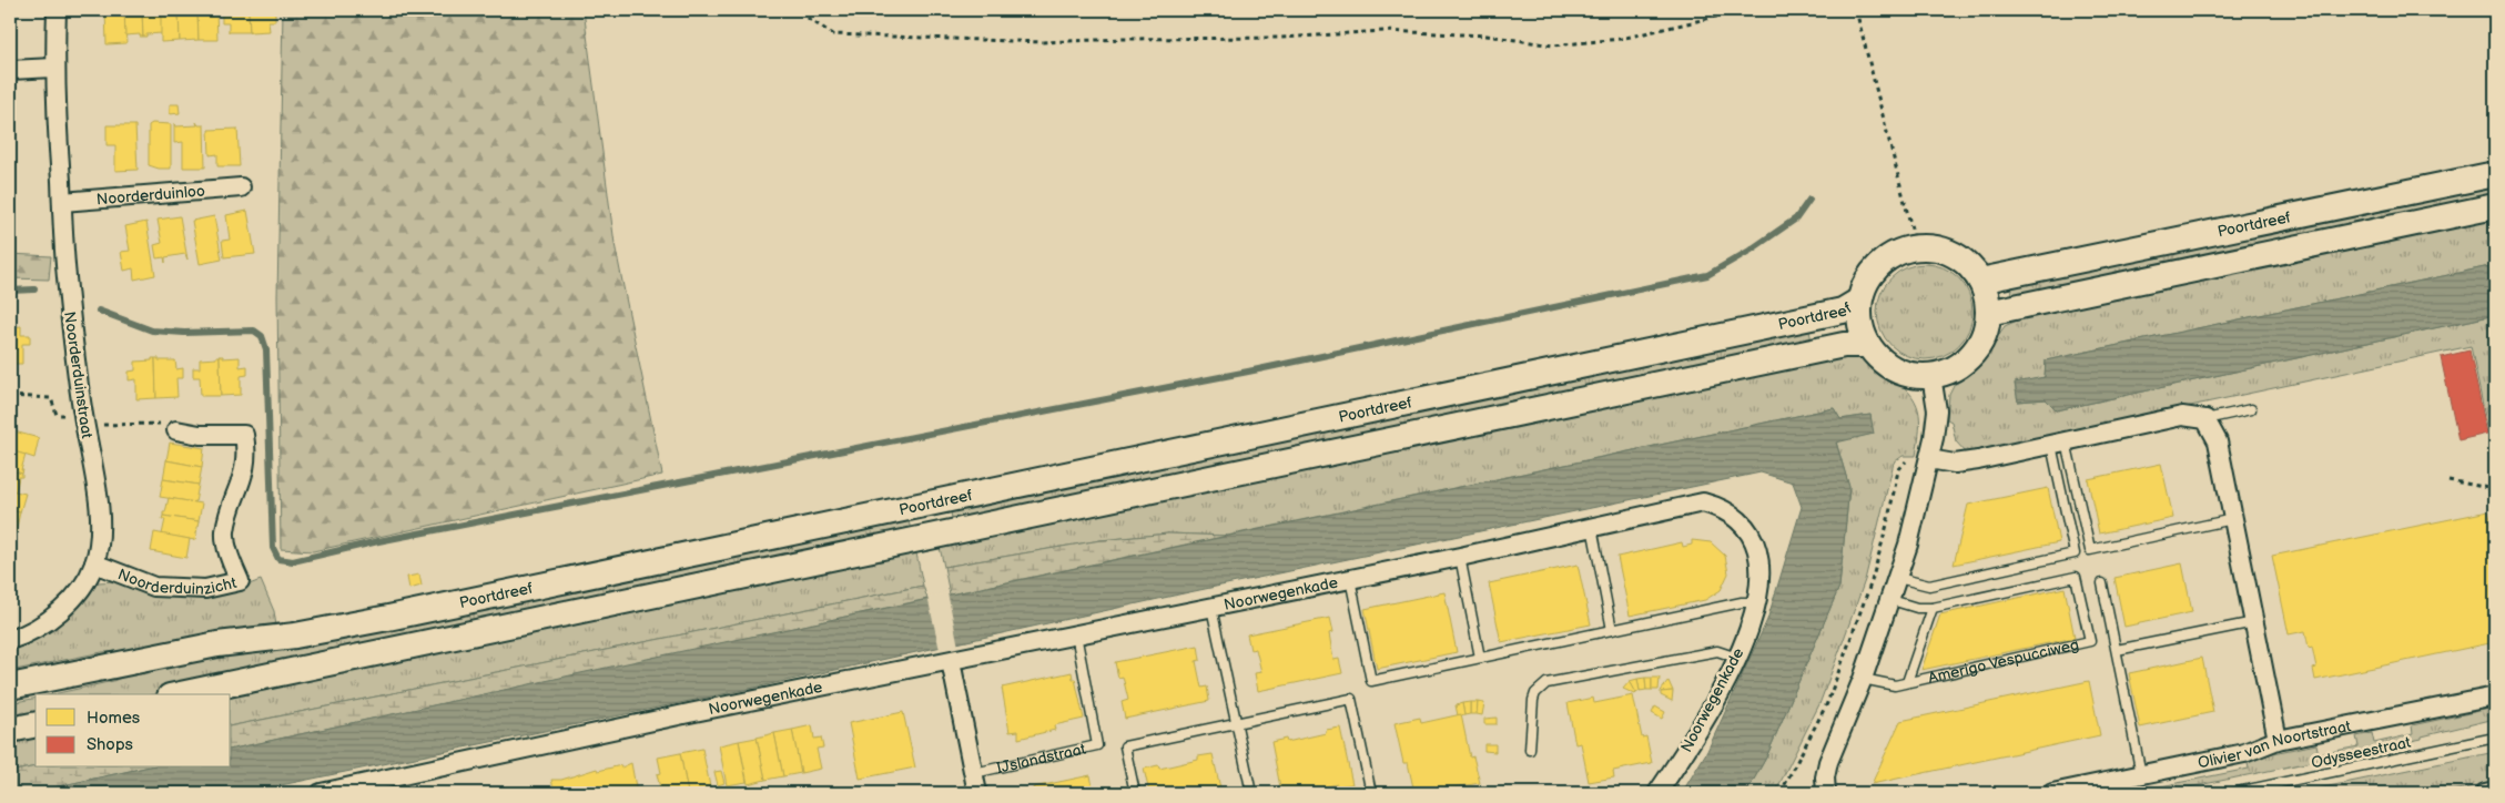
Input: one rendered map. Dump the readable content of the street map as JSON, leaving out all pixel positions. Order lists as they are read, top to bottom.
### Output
{
  "streets": {
    "main road": ["Poortdreef"],
    "street": [
      "Noorderduinloo",
      "Noorderduinstraat",
      "Noorderduinzicht",
      "Noorwegenkade",
      "Olivier van Noortstraat"
    ],
    "lane": ["Amerigo Vespucciweg", "Odysseestraat", "IJslandstraat"]
  },
  "crossings": [
    ["Noorderduinloo", "Noorderduinstraat"],
    ["Noorderduinstraat", "Noorderduinzicht"],
    ["Noorwegenkade", "IJslandstraat"]
  ],
  "legend": ["Homes", "Shops"]
}
